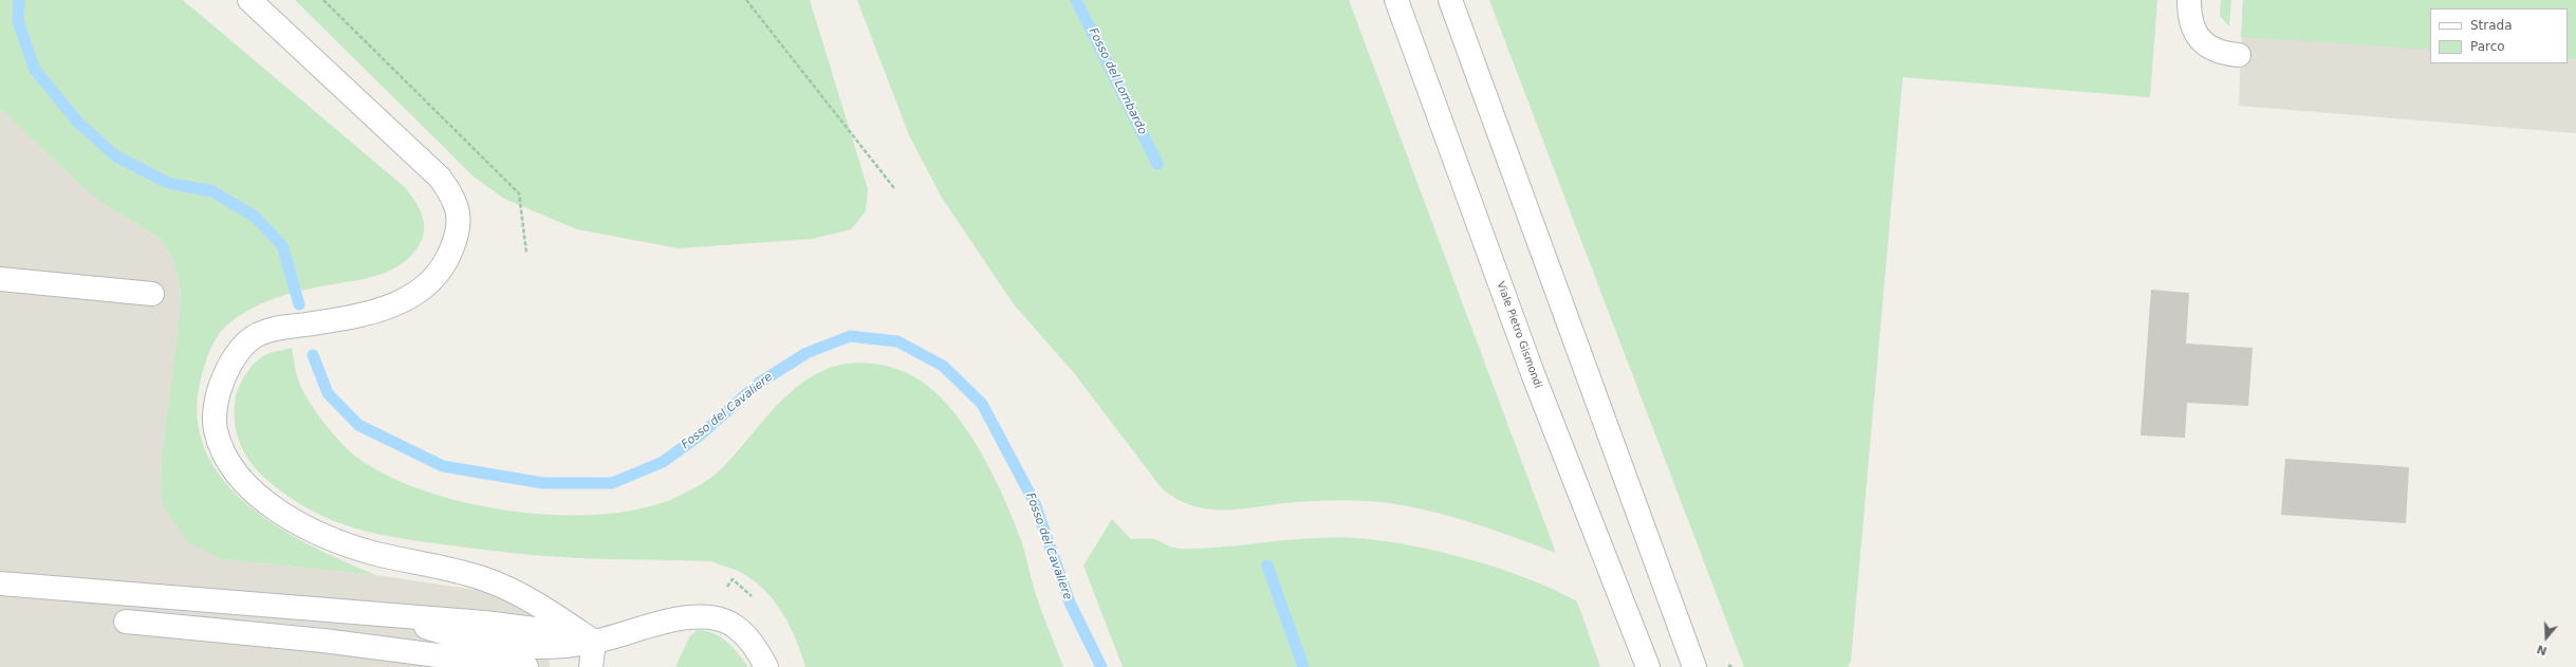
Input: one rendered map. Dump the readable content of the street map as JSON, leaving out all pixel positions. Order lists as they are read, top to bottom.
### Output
{
  "streets": {
    "street": ["Viale Pietro Gismondi"]
  },
  "water": ["Fosso del Lombardo", "Fosso del Cavaliere"],
  "legend": ["Strada", "Parco"],
  "north": "bottom"
}
